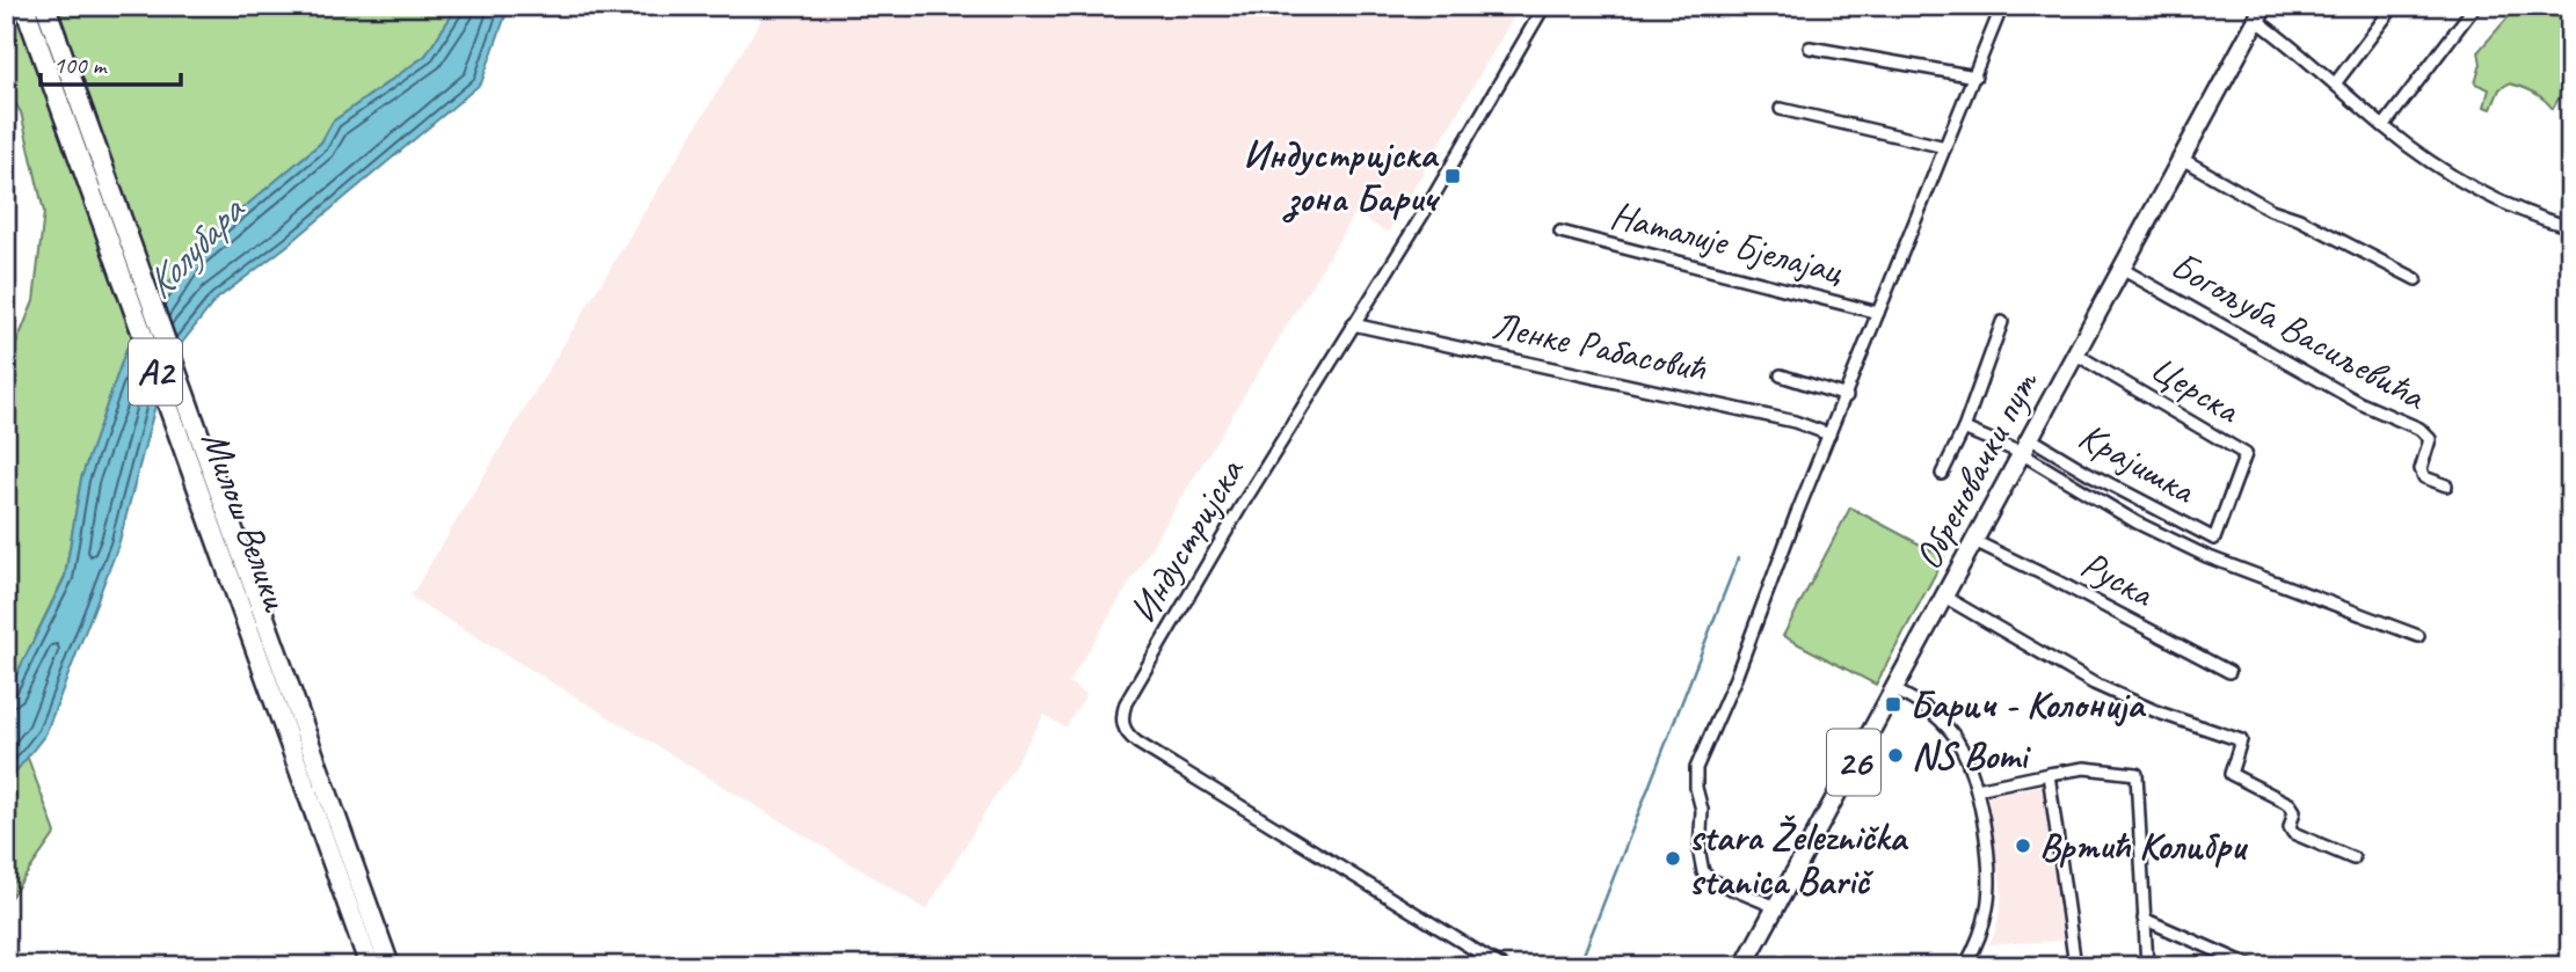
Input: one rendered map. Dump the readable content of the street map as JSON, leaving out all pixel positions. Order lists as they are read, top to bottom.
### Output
{
  "streets": {
    "highway": ["A2", "Милош Велики"],
    "main road": ["Обреновачки пут", "26"],
    "street": [
      "Наталије Бјелајац",
      "Богољуба Васиљевића",
      "Ленке Рабасовић",
      "Церска",
      "Крајишка",
      "Индустријска",
      "Руска"
    ]
  },
  "crossings": [
    ["Богољуба Васиљевића", "Обреновачки пут"],
    ["Ленке Рабасовић", "Индустријска"],
    ["Церска", "Крајишка"],
    ["Церска", "Обреновачки пут"],
    ["Крајишка", "Обреновачки пут"],
    ["Обреновачки пут", "Руска"]
  ],
  "water": ["Колубара"],
  "places": {
    "transit": ["Индустријска зона Барич", "Барич - Колонија"],
    "other": ["NS Bomi", "Вртић Колибри", "stara Železnička stanica Barič"]
  },
  "scale_bar": "100 m"
}
